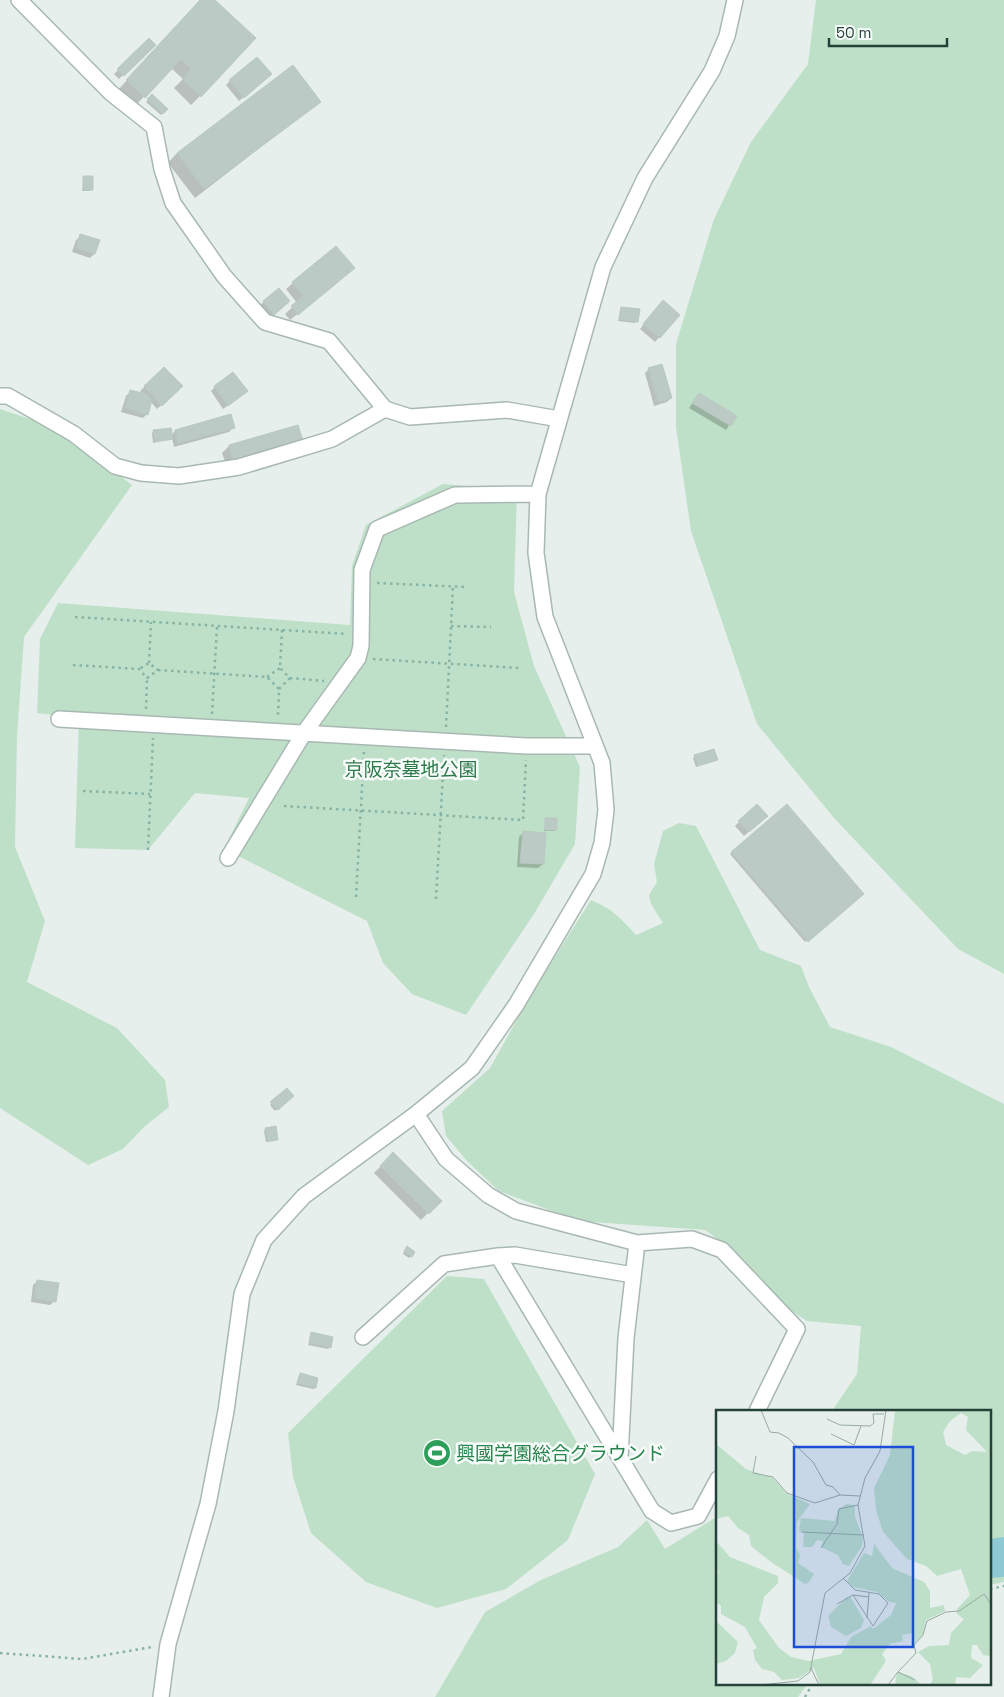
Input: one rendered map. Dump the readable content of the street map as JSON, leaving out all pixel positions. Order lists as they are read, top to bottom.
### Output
{
  "parks": ["京阪奈墓地公園"],
  "places": {
    "sports": ["興國学園総合グラウンド"]
  },
  "scale_bar": "50 m"
}
